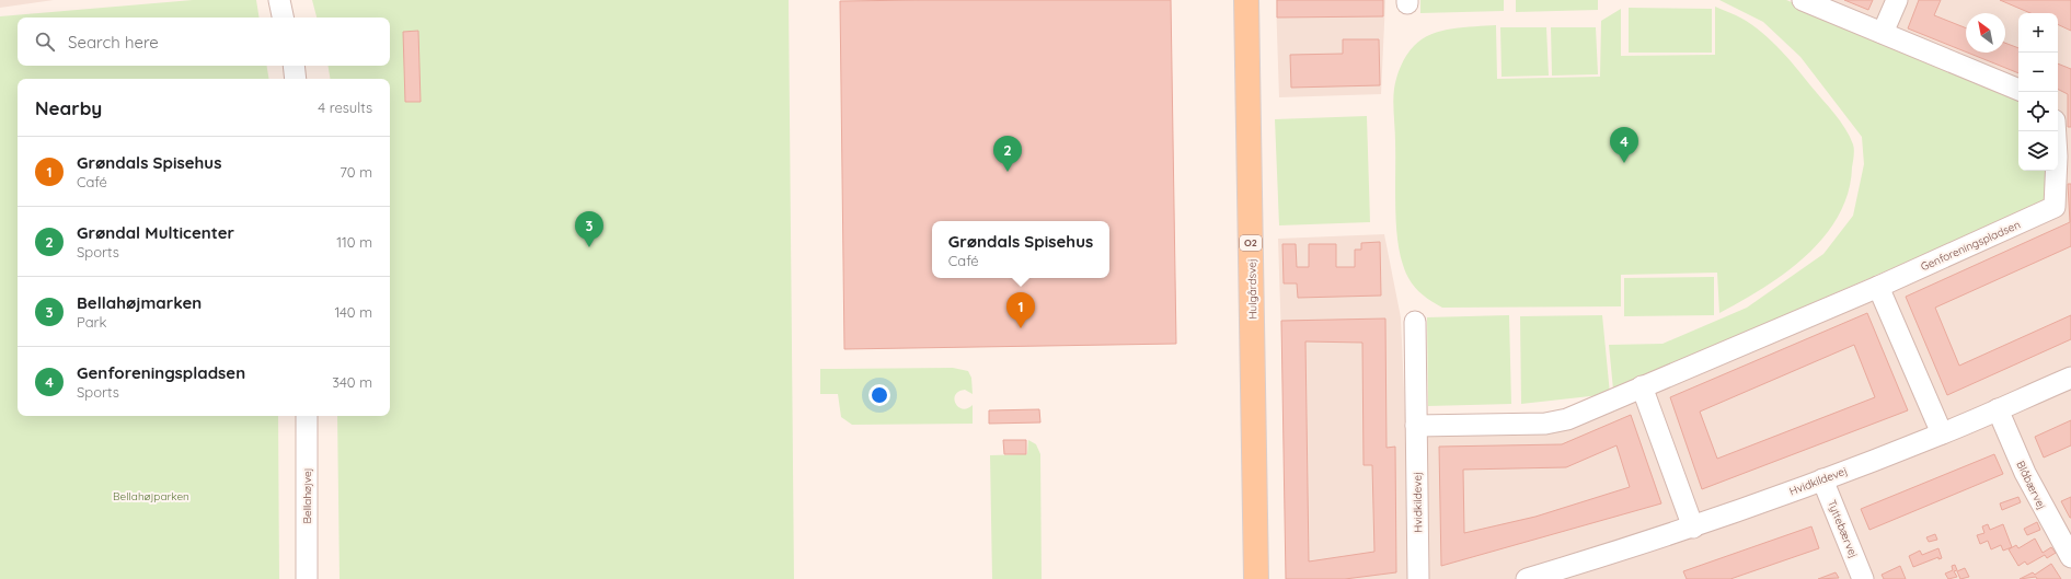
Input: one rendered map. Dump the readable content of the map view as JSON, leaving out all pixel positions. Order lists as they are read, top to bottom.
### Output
{
  "streets": {
    "main road": ["O2", "Hulgårdsvej"],
    "street": [
      "Genforeningspladsen",
      "Hvidkildevej",
      "Blåbærvej",
      "Bellahøjvej",
      "Tyttebærvej"
    ]
  },
  "crossings": [
    ["Genforeningspladsen", "Hvidkildevej"],
    ["Hvidkildevej", "Blåbærvej"],
    ["Hvidkildevej", "Tyttebærvej"]
  ],
  "parks": ["Bellahøjparken"],
  "north": "top left",
  "page": {
    "map_buttons": ["+", "−"],
    "search": "Search here",
    "heading": ["Nearby", "4 results"],
    "pins": [
      "4",
      "2",
      "3",
      "1"
    ],
    "list": [
      {
        "mark": "1",
        "name": "Grøndals Spisehus",
        "note": "Café",
        "value": "70 m"
      },
      {
        "mark": "2",
        "name": "Grøndal Multicenter",
        "note": "Sports",
        "value": "110 m"
      },
      {
        "mark": "3",
        "name": "Bellahøjmarken",
        "note": "Park",
        "value": "140 m"
      },
      {
        "mark": "4",
        "name": "Genforeningspladsen",
        "note": "Sports",
        "value": "340 m"
      }
    ],
    "popup": ["Grøndals Spisehus", "Café"]
  }
}
